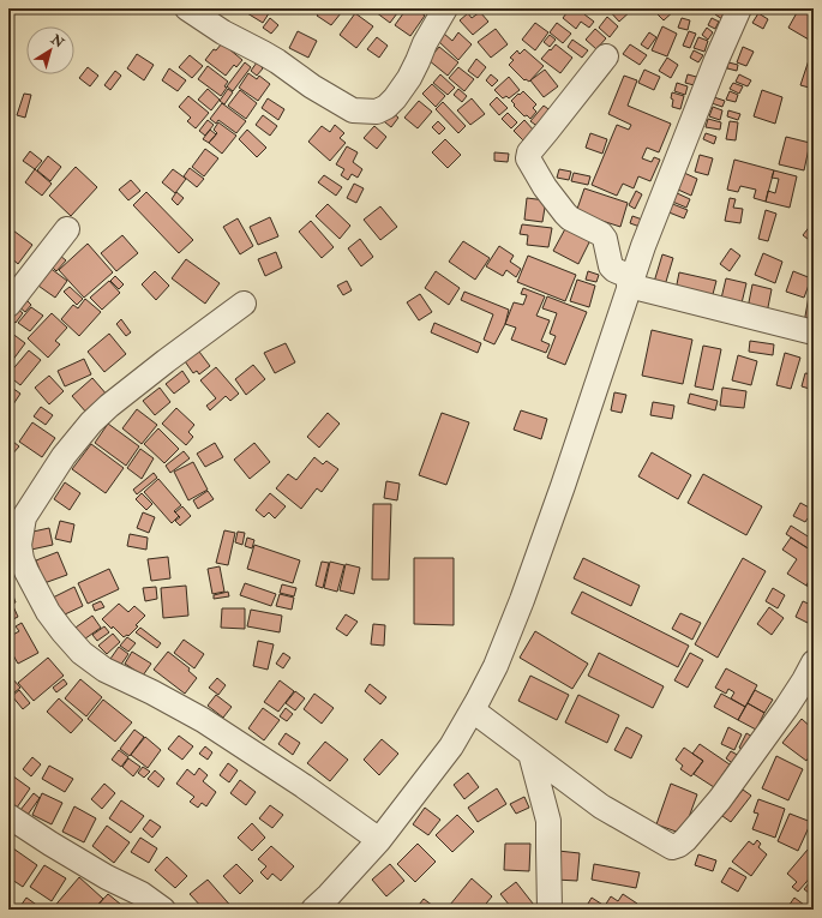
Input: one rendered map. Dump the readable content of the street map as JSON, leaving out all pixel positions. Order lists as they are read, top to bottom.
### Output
{
  "north": "top right"
}
